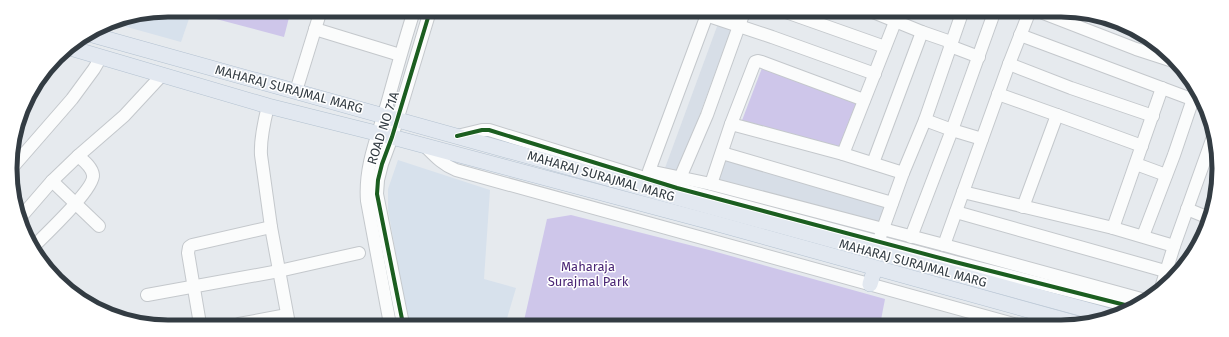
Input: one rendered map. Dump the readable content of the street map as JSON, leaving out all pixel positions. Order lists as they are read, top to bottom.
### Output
{
  "streets": {
    "main road": ["MAHARAJ SURAJMAL MARG"],
    "street": ["ROAD NO 71A"]
  },
  "crossings": [
    ["MAHARAJ SURAJMAL MARG", "ROAD NO 71A"]
  ],
  "parks": ["Maharaja Surajmal Park"]
}
